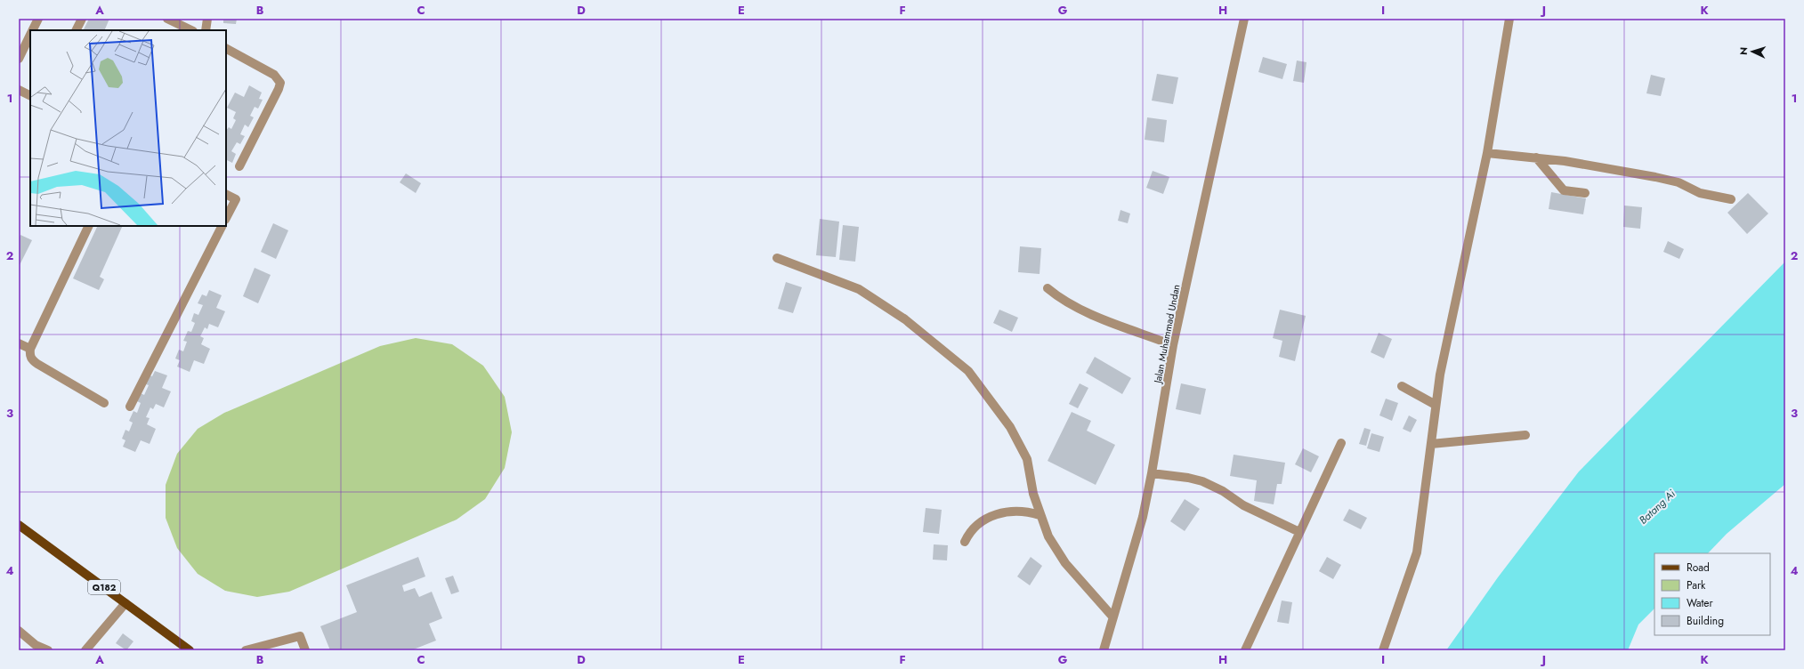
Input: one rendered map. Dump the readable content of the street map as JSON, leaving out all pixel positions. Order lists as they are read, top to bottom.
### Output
{
  "streets": {
    "main road": ["Q182"],
    "street": ["Jalan Muhammad Undan"]
  },
  "water": ["Batang Ai"],
  "legend": [
    "Road",
    "Park",
    "Water",
    "Building"
  ],
  "north": "left",
  "grid": {
    "columns": [
      "A",
      "B",
      "C",
      "D",
      "E",
      "F",
      "G",
      "H",
      "I",
      "J",
      "K"
    ],
    "rows": [
      "1",
      "2",
      "3",
      "4"
    ]
  }
}
